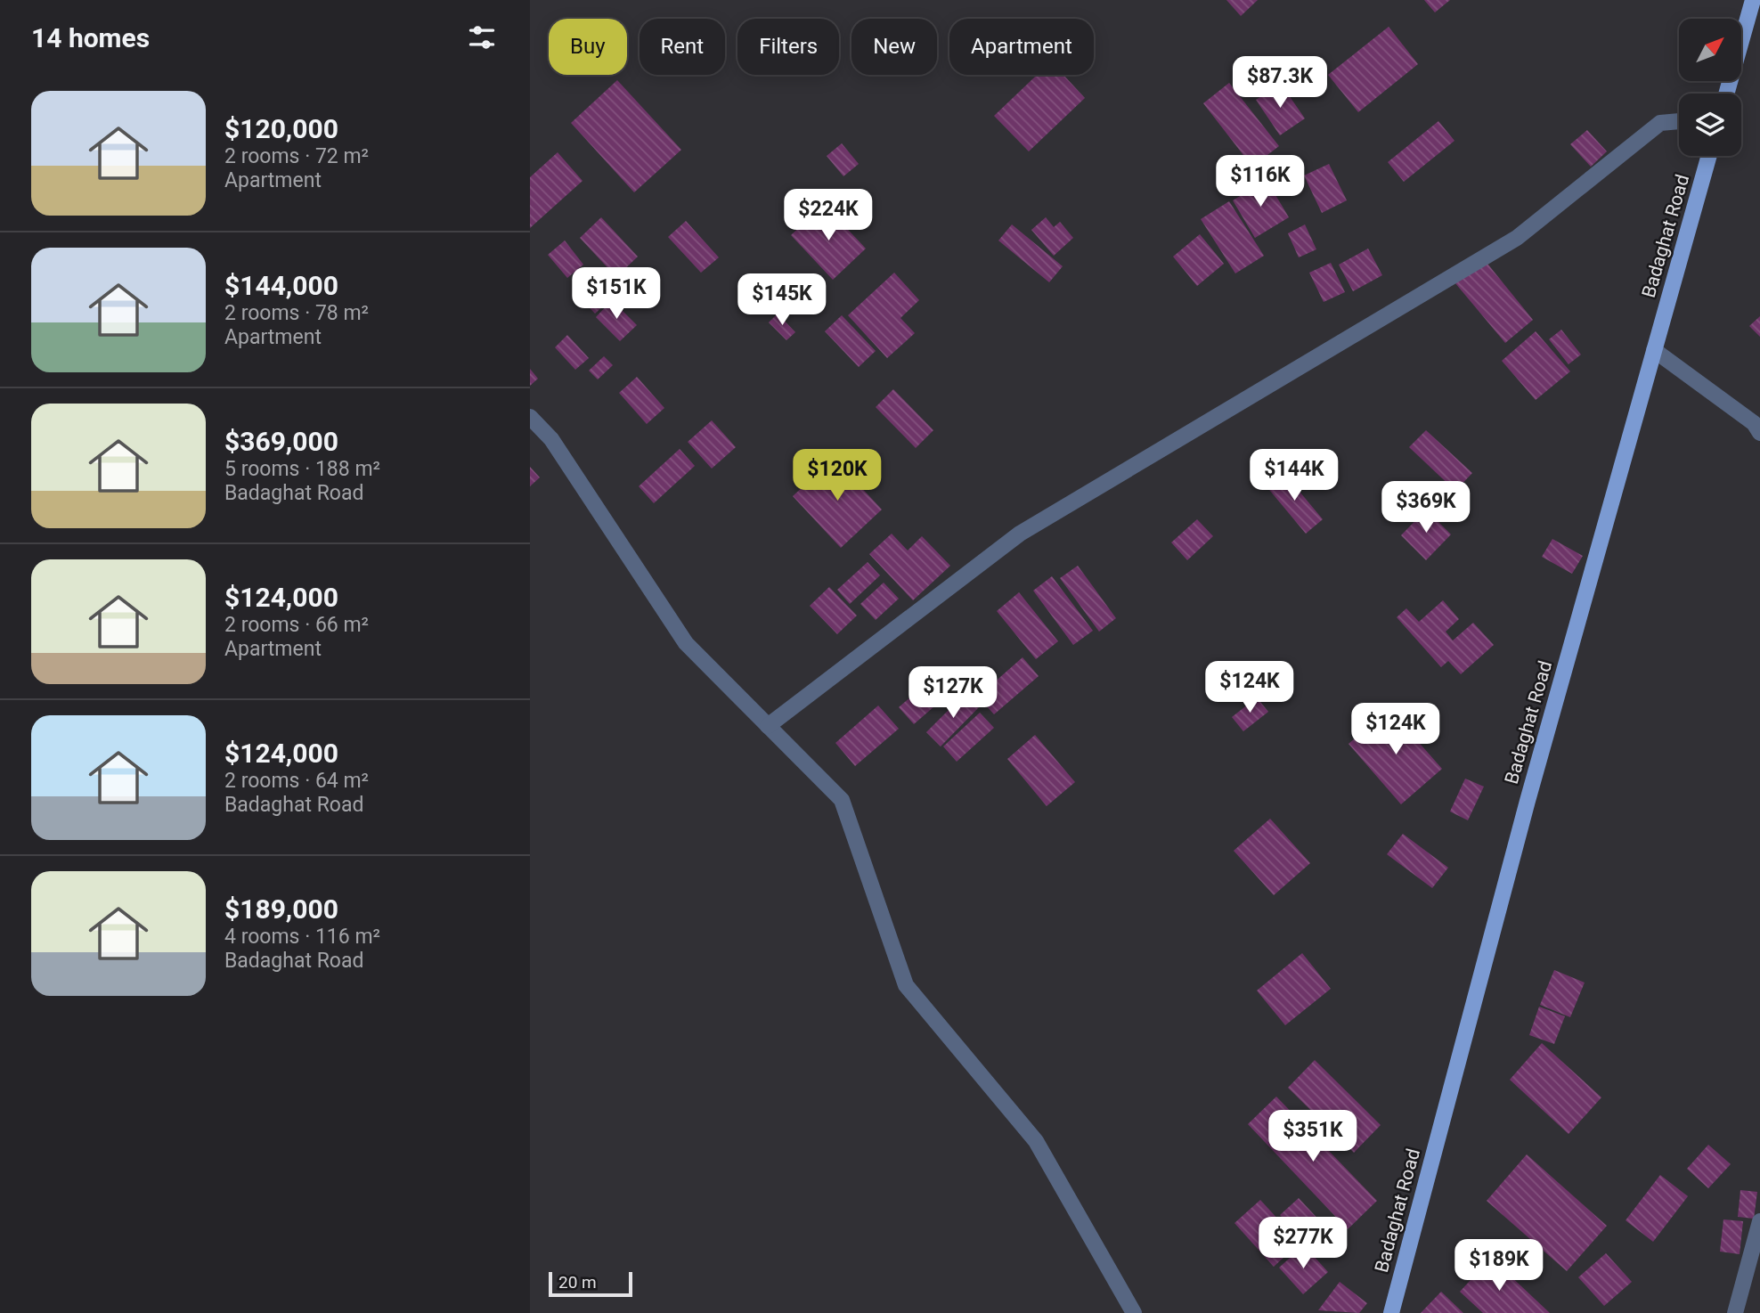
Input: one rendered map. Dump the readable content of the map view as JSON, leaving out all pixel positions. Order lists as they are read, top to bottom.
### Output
{
  "streets": {
    "main road": ["Badaghat Road"]
  },
  "scale_bar": "20 m",
  "north": "top right",
  "page": {
    "heading": "14 homes",
    "chip": [
      "Buy",
      "Rent",
      "Filters",
      "New",
      "Apartment"
    ],
    "price": [
      "$87.3K",
      "$116K",
      "$224K",
      "$151K",
      "$145K",
      "$120K",
      "$144K",
      "$369K",
      "$124K",
      "$127K",
      "$124K",
      "$351K",
      "$277K",
      "$189K"
    ],
    "list": [
      {
        "name": "$120,000",
        "note": "2 rooms · 72 m² · Apartment"
      },
      {
        "name": "$144,000",
        "note": "2 rooms · 78 m² · Apartment"
      },
      {
        "name": "$369,000",
        "note": "5 rooms · 188 m² · Badaghat Road"
      },
      {
        "name": "$124,000",
        "note": "2 rooms · 66 m² · Apartment"
      },
      {
        "name": "$124,000",
        "note": "2 rooms · 64 m² · Badaghat Road"
      },
      {
        "name": "$189,000",
        "note": "4 rooms · 116 m² · Badaghat Road"
      }
    ],
    "scale": "20 m"
  }
}
